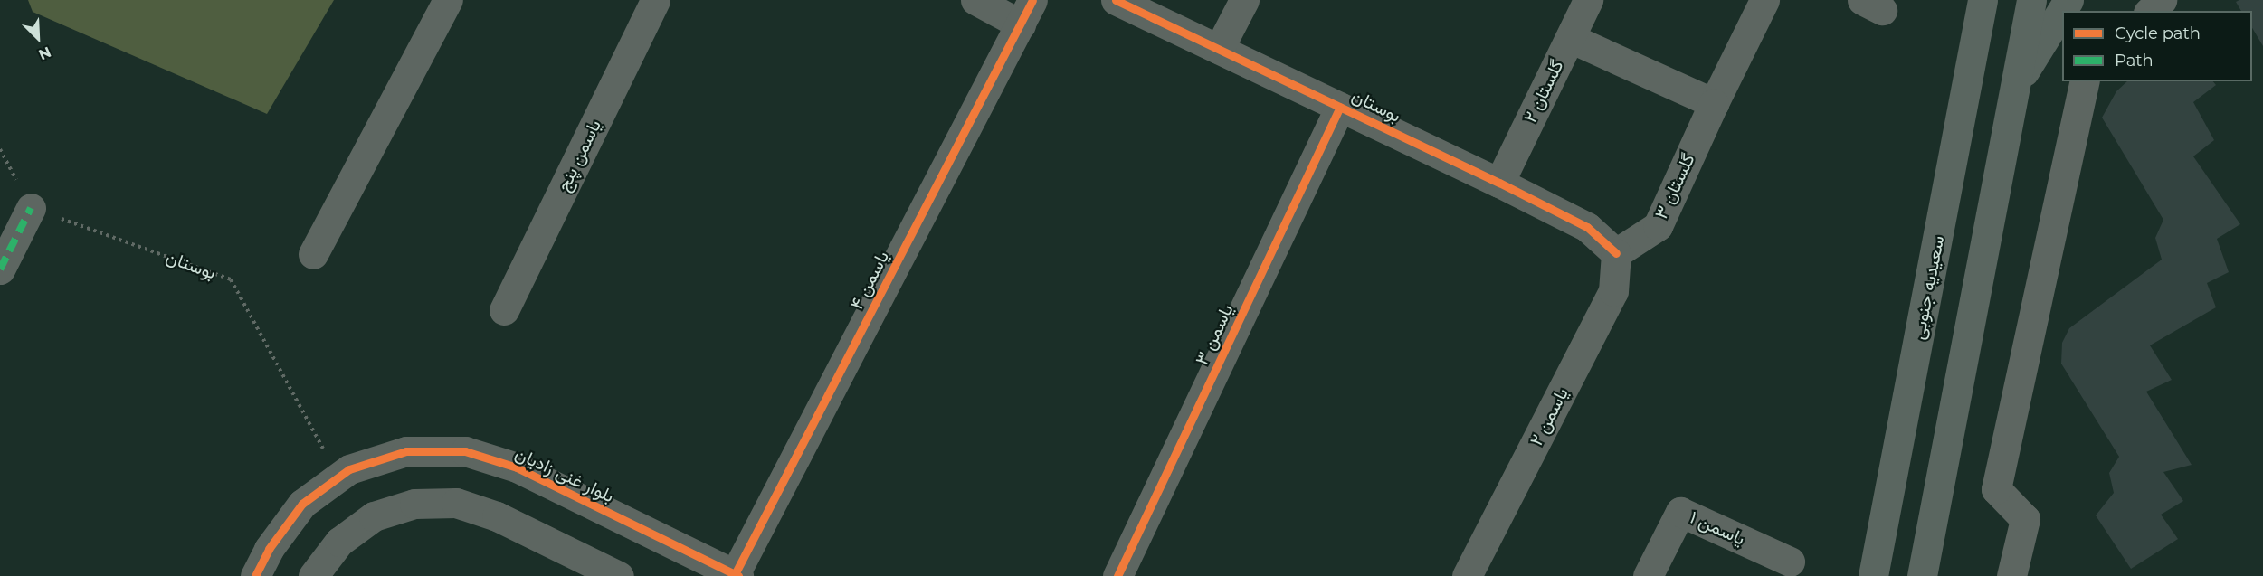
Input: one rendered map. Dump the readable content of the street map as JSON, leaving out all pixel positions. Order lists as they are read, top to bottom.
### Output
{
  "streets": {
    "main road": ["سعیدیه جنوبی"],
    "street": [
      "گلستان ۲",
      "بوستان",
      "یاسمن پنج",
      "گلستان ۳",
      "یاسمن ۴",
      "یاسمن ۳",
      "یاسمن ۲",
      "بلوار غنی زادیان",
      "یاسمن ۱"
    ]
  },
  "crossings": [
    ["گلستان ۲", "بوستان"],
    ["بوستان", "گلستان ۳"],
    ["بوستان", "یاسمن ۳"],
    ["بوستان", "یاسمن ۲"],
    ["بوستان", "بلوار غنی زادیان"],
    ["گلستان ۳", "یاسمن ۲"],
    ["یاسمن ۴", "بلوار غنی زادیان"]
  ],
  "legend": ["Cycle path", "Path"],
  "north": "bottom right"
}
